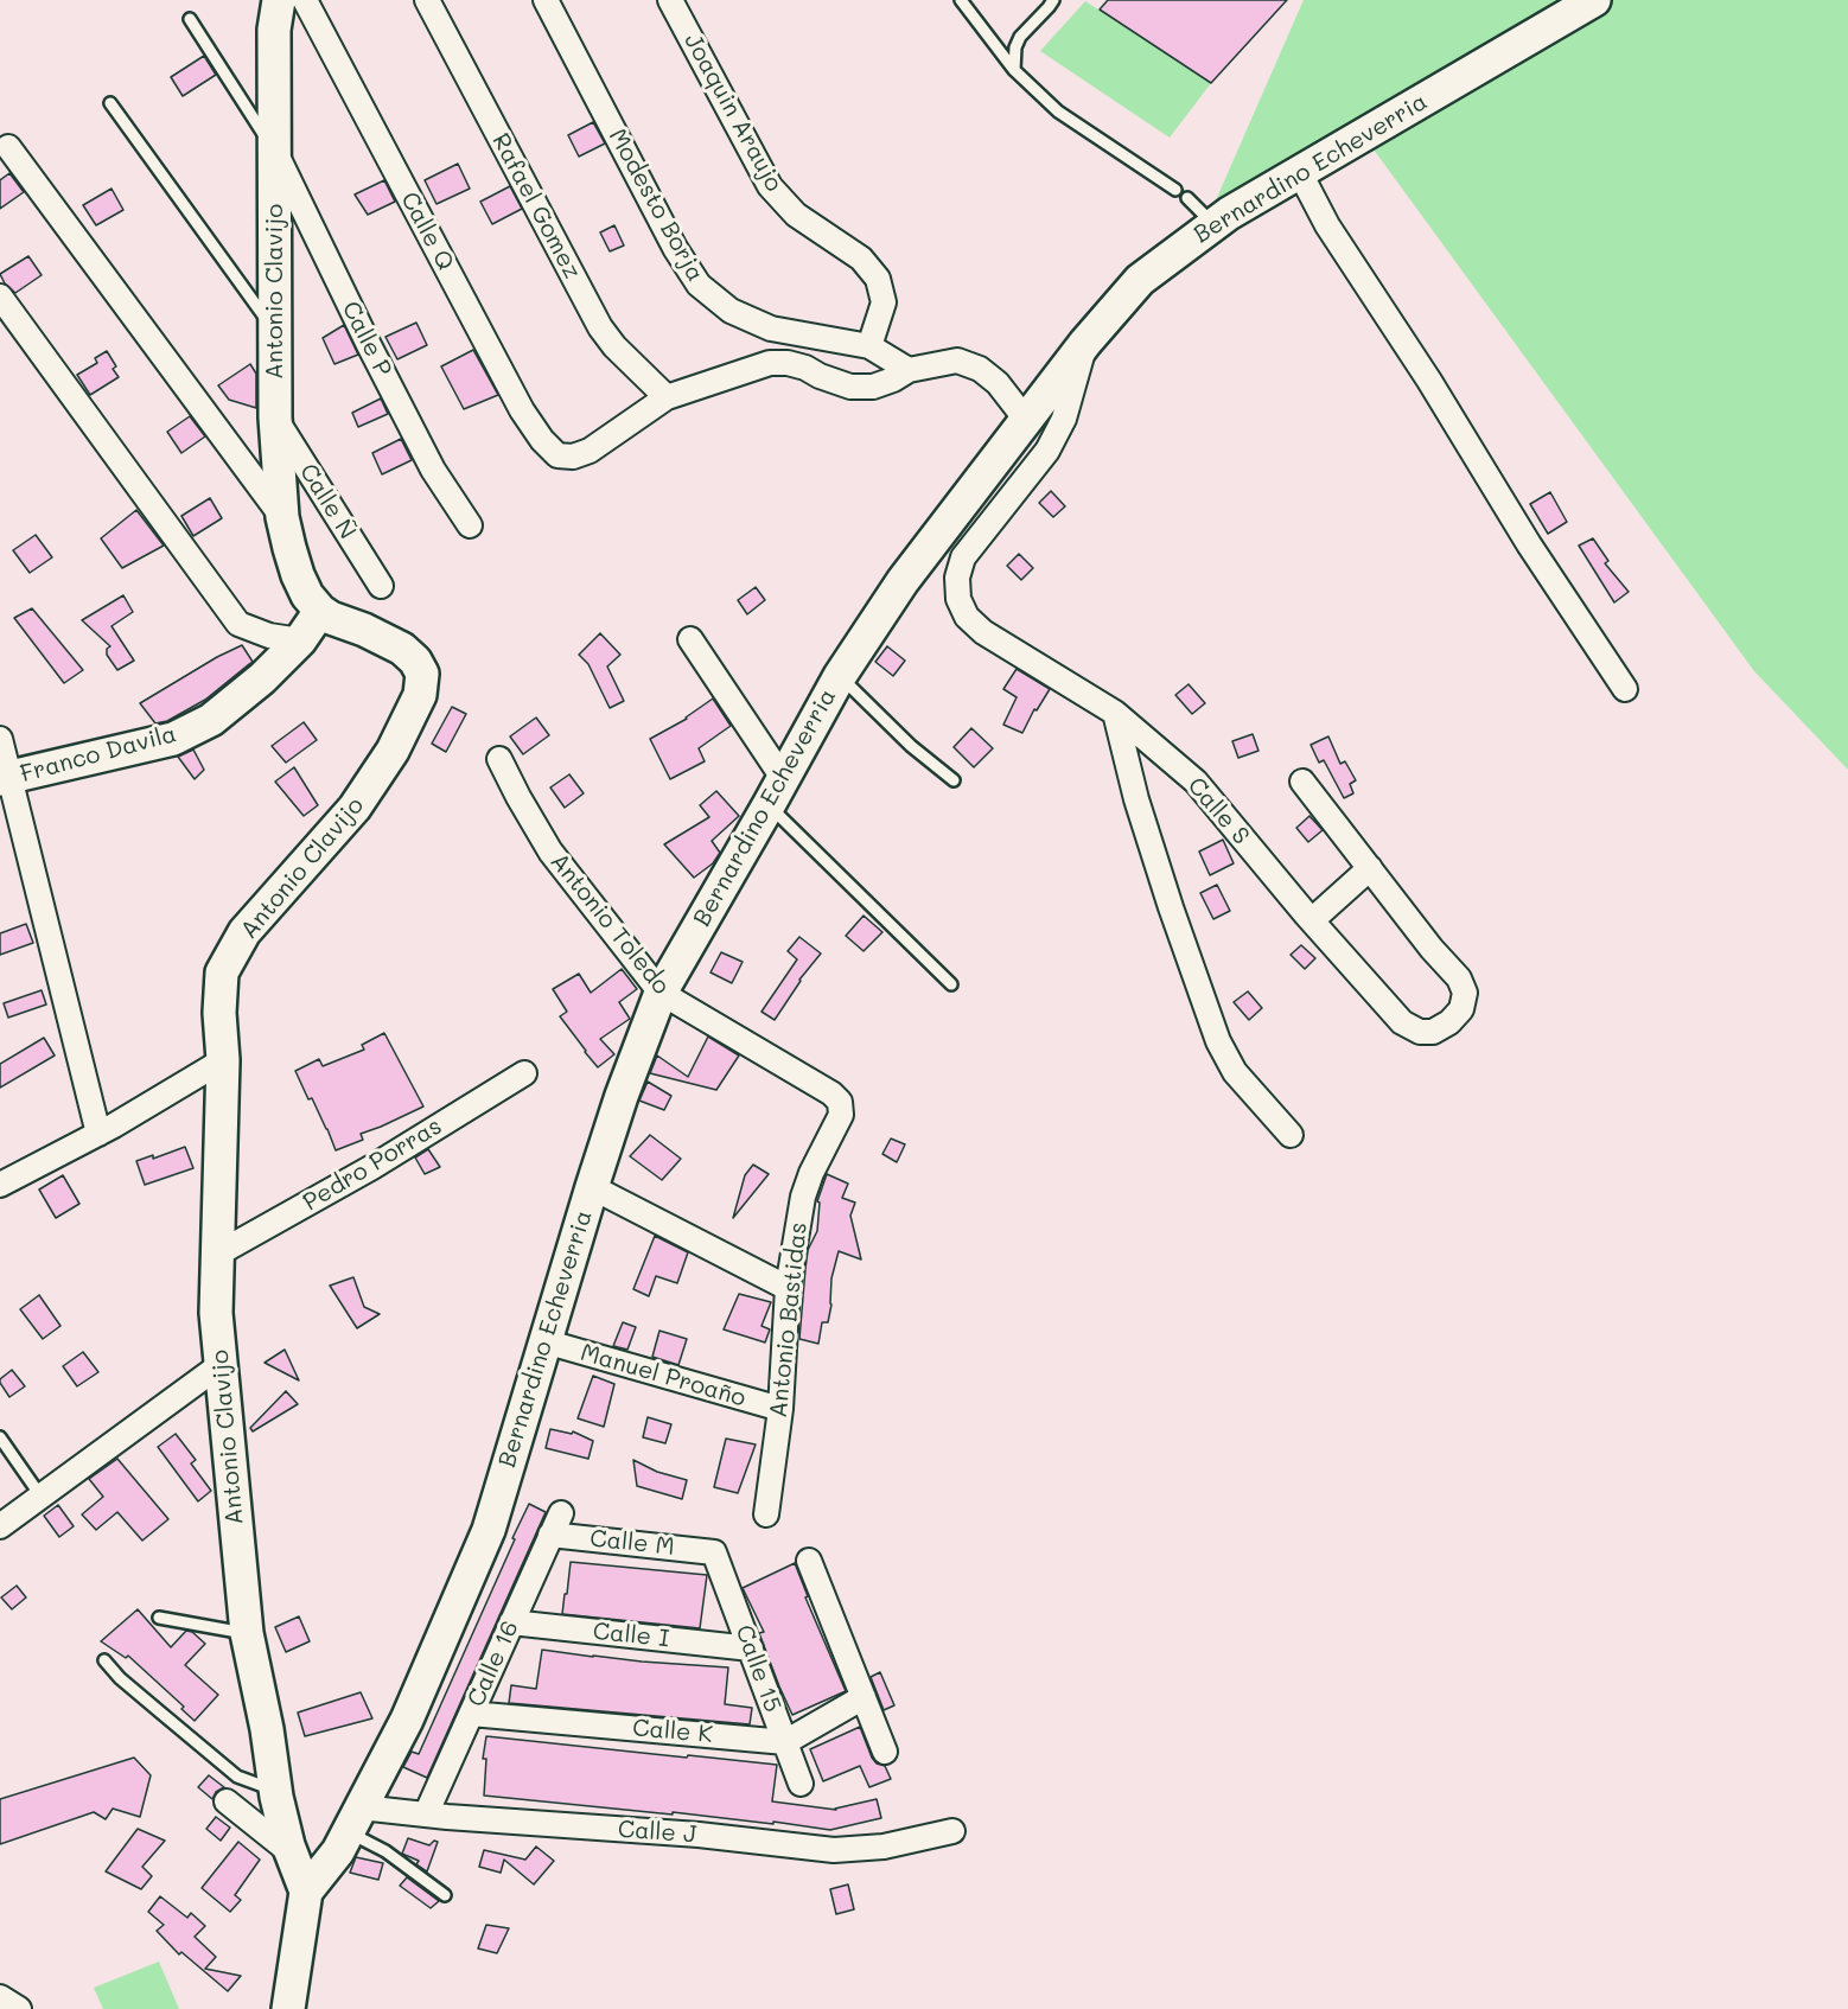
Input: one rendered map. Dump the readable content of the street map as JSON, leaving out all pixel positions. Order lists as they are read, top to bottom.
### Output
{
  "streets": {
    "street": [
      "Joaquin Araujo",
      "Bernardino Echeverria",
      "Modesto Borja",
      "Rafael Gomez",
      "Calle Q",
      "Antonio Clavijo",
      "Calle P",
      "Calle Ñ",
      "Franco Davila",
      "Calle S",
      "Antonio Toledo",
      "Pedro Porras",
      "Antonio Bastidas",
      "Manuel Proaño",
      "Calle M",
      "Calle I",
      "Calle 16",
      "Calle 15",
      "Calle K",
      "Calle J"
    ]
  },
  "crossings": [
    ["Joaquin Araujo", "Modesto Borja"],
    ["Bernardino Echeverria", "Antonio Clavijo"],
    ["Bernardino Echeverria", "Calle S"],
    ["Bernardino Echeverria", "Antonio Toledo"],
    ["Bernardino Echeverria", "Manuel Proaño"],
    ["Bernardino Echeverria", "Calle J"],
    ["Rafael Gomez", "Calle Q"],
    ["Calle Q", "Antonio Clavijo"],
    ["Antonio Clavijo", "Calle P"],
    ["Antonio Clavijo", "Calle Ñ"],
    ["Antonio Clavijo", "Franco Davila"],
    ["Antonio Clavijo", "Pedro Porras"],
    ["Antonio Toledo", "Antonio Bastidas"],
    ["Antonio Bastidas", "Manuel Proaño"],
    ["Calle M", "Calle 16"],
    ["Calle M", "Calle 15"],
    ["Calle I", "Calle 16"],
    ["Calle I", "Calle 15"],
    ["Calle 16", "Calle K"],
    ["Calle 16", "Calle J"],
    ["Calle 15", "Calle K"]
  ]
}
